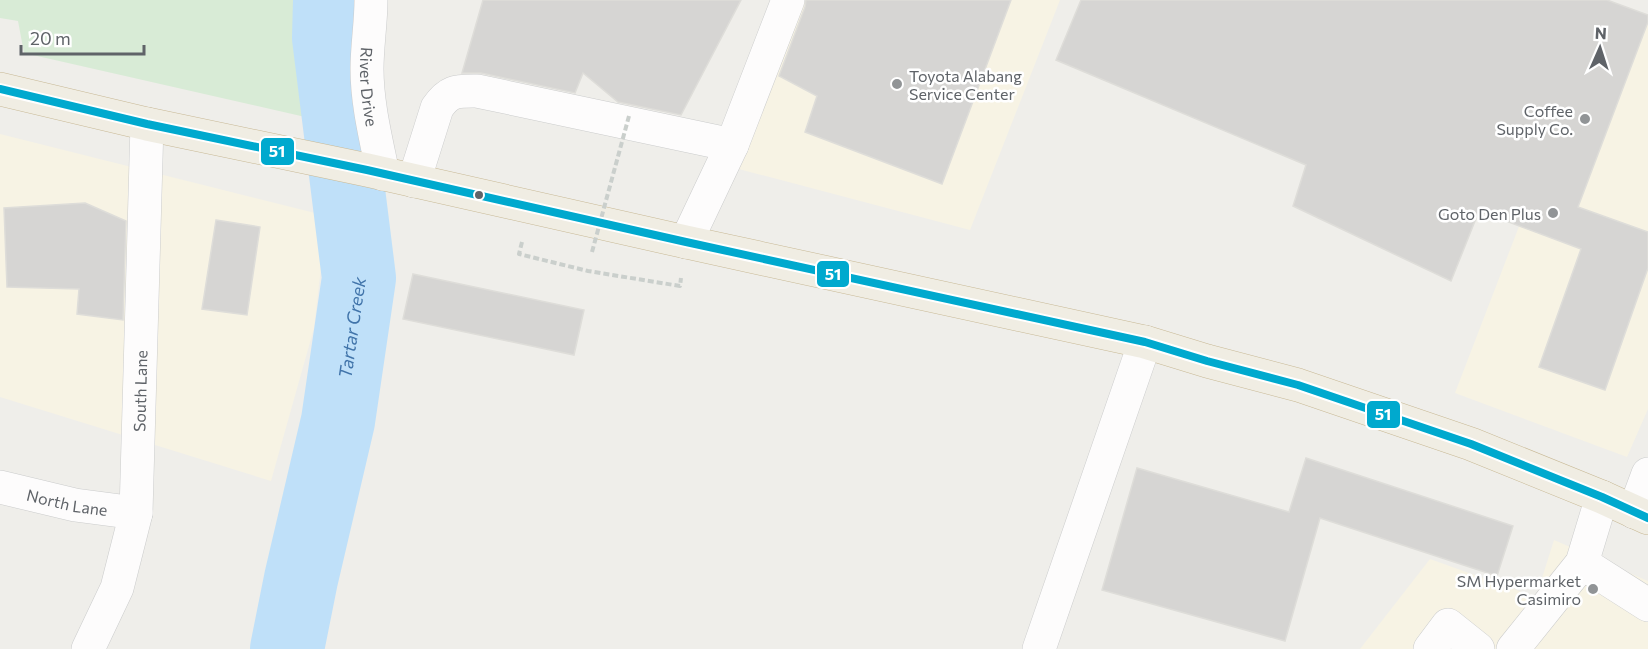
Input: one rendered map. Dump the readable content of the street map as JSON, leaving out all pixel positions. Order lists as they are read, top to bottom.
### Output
{
  "streets": {
    "street": ["River Drive", "South Lane", "North Lane"]
  },
  "crossings": [
    ["South Lane", "North Lane"]
  ],
  "water": ["Tartar Creek"],
  "places": [
    "Toyota Alabang Service Center",
    "Coffee Supply Co.",
    "Goto Den Plus",
    "SM Hypermarket Casimiro"
  ],
  "lines": ["transit line 51"],
  "scale_bar": "20 m",
  "north": "top"
}
